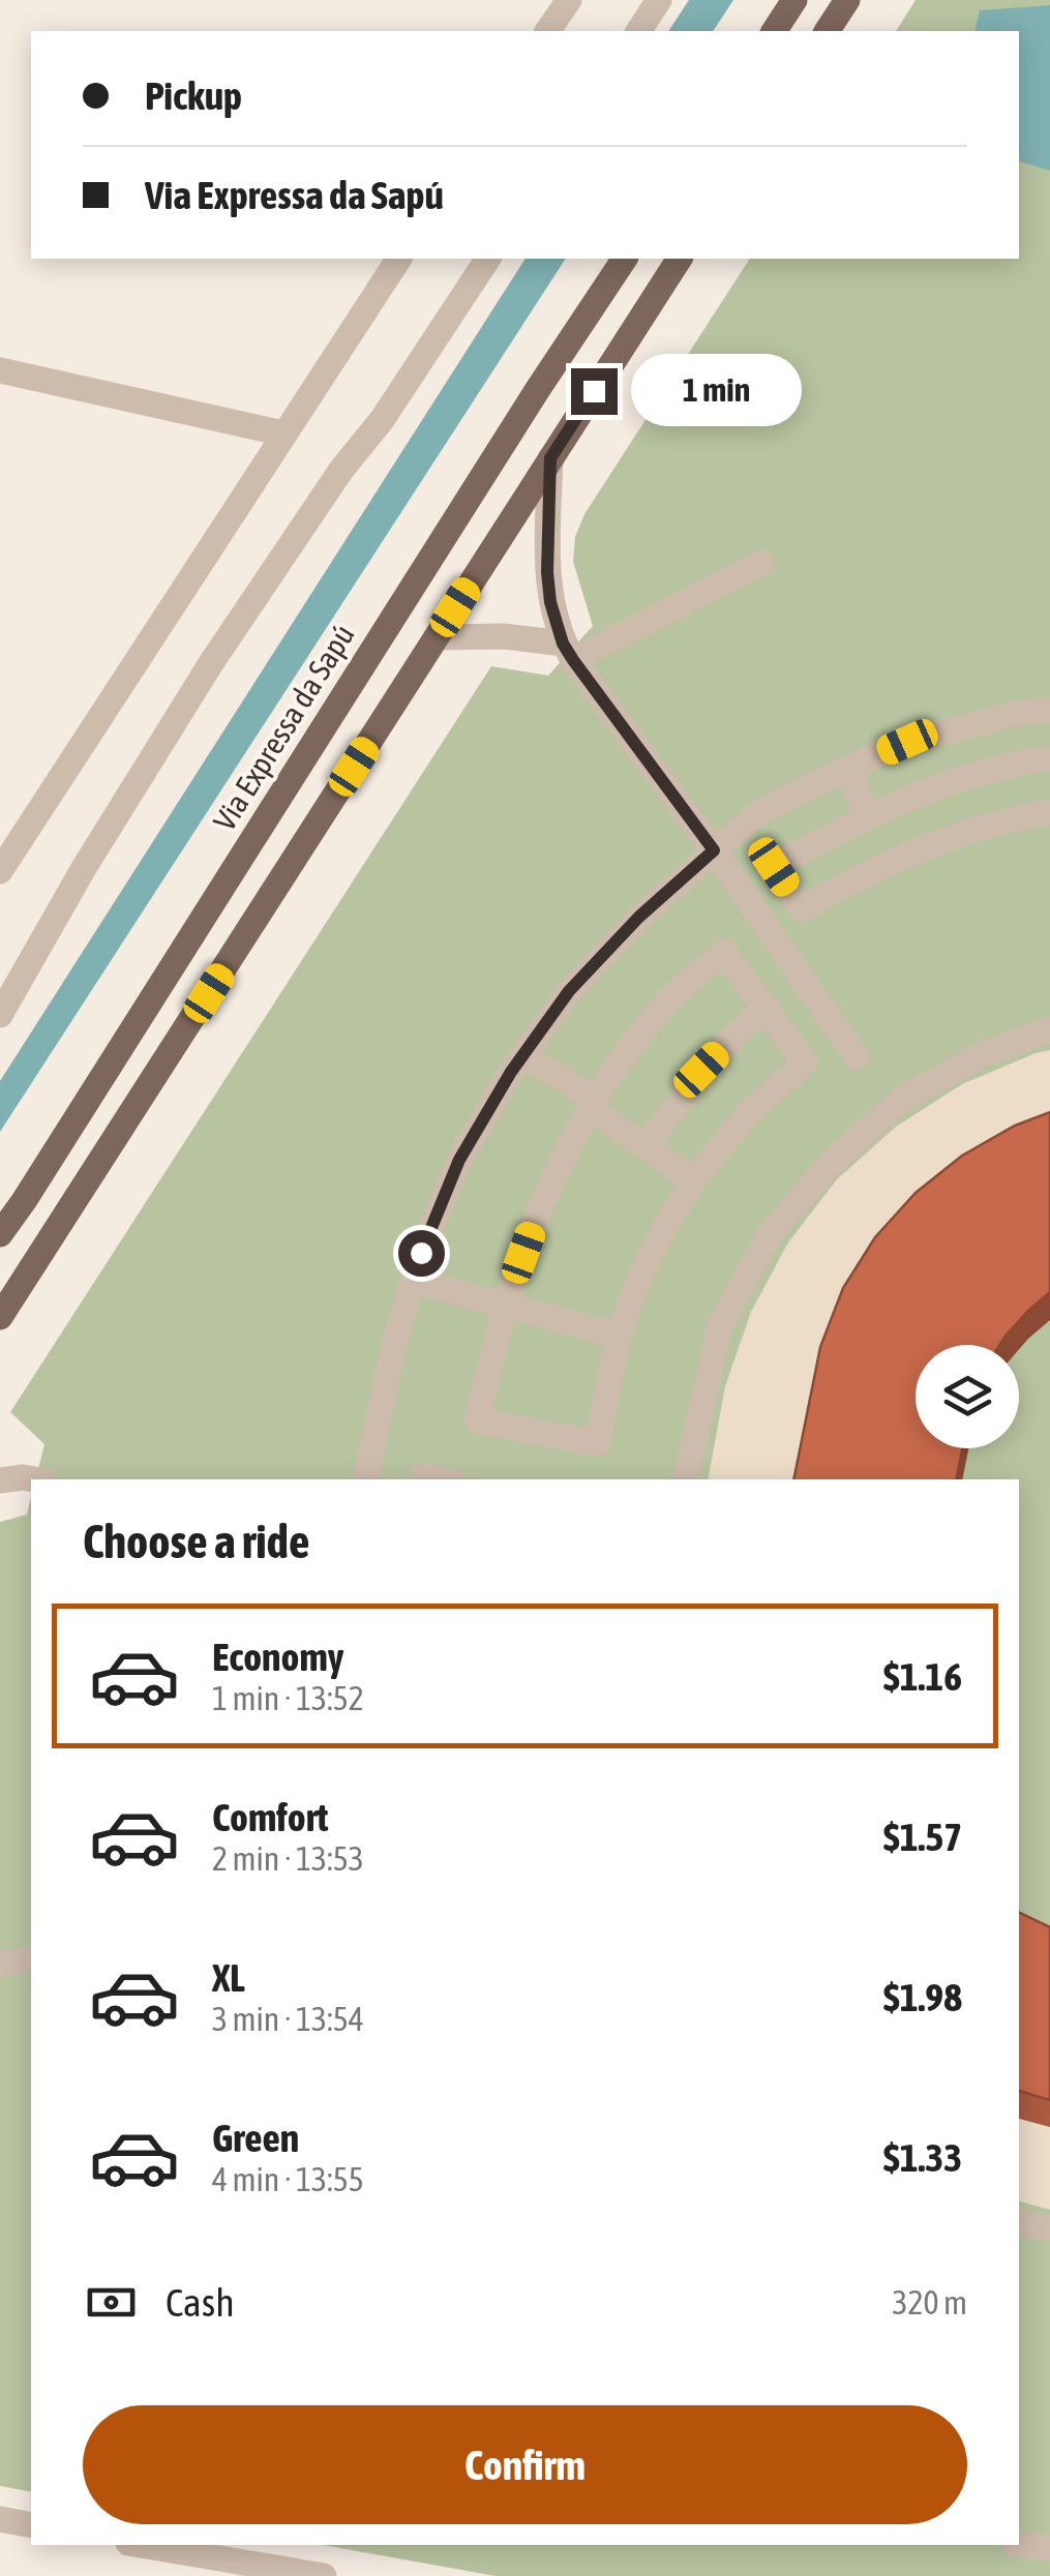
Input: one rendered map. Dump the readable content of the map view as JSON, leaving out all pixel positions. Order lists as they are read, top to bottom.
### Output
{
  "streets": {
    "main road": ["Via Expressa da Sapú"]
  },
  "page": {
    "banner": ["Pickup", "Via Expressa da Sapú"],
    "bubble": "1 min",
    "heading": "Choose a ride",
    "list": [
      {
        "name": "Economy",
        "note": "1 min · 13:52",
        "value": "$1.16"
      },
      {
        "name": "Comfort",
        "note": "2 min · 13:53",
        "value": "$1.57"
      },
      {
        "name": "XL",
        "note": "3 min · 13:54",
        "value": "$1.98"
      },
      {
        "name": "Green",
        "note": "4 min · 13:55",
        "value": "$1.33"
      }
    ],
    "pay": ["Cash", "320 m"],
    "buttons": "Confirm"
  }
}
